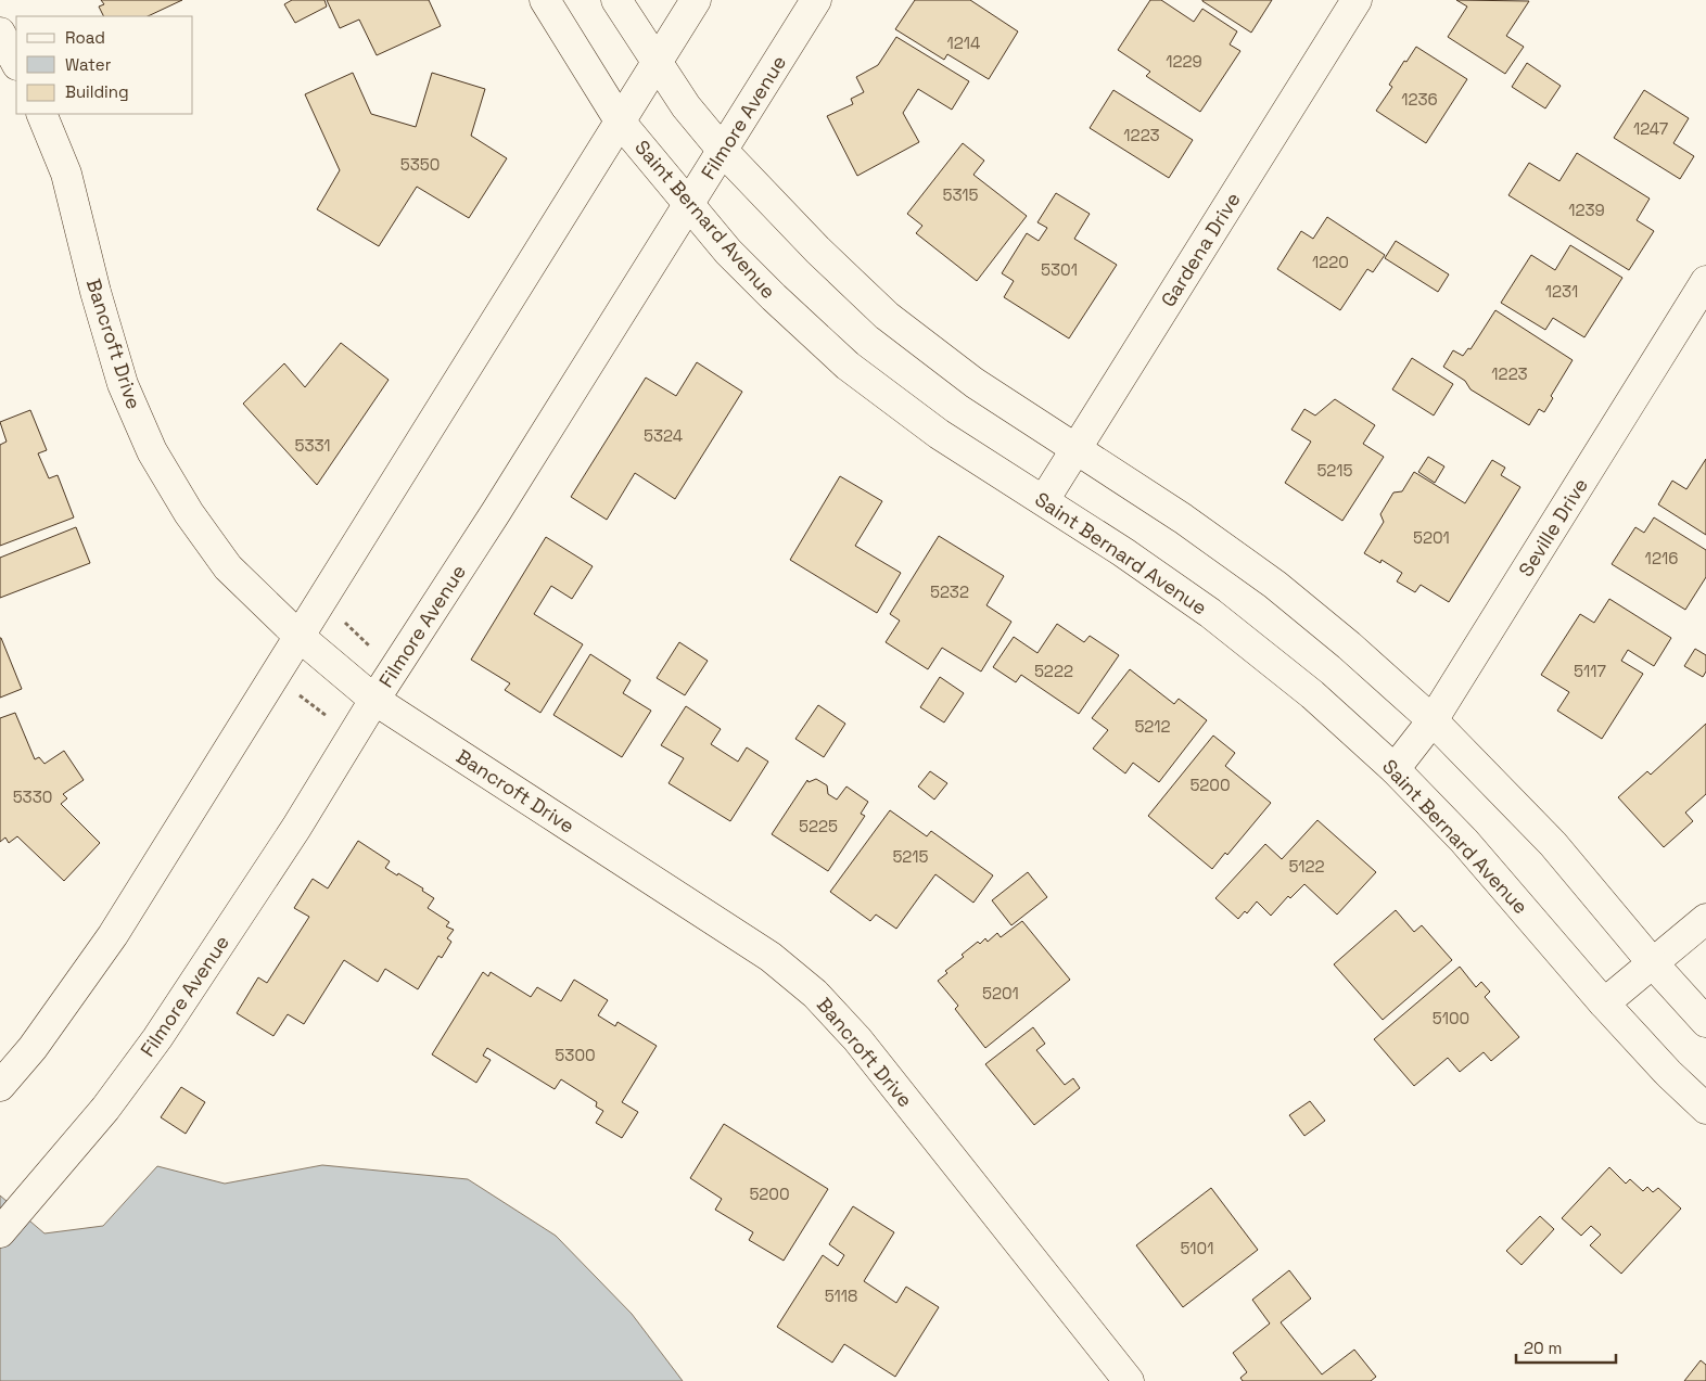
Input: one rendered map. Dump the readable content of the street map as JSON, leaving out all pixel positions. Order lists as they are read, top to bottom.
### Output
{
  "streets": {
    "street": [
      "Filmore Avenue",
      "Saint Bernard Avenue",
      "Gardena Drive",
      "Bancroft Drive",
      "Seville Drive"
    ]
  },
  "crossings": [
    ["Filmore Avenue", "Saint Bernard Avenue"],
    ["Filmore Avenue", "Bancroft Drive"],
    ["Saint Bernard Avenue", "Gardena Drive"],
    ["Saint Bernard Avenue", "Seville Drive"]
  ],
  "house_numbers": [
    "1214",
    "1229",
    "1236",
    "1247",
    "1223",
    "5350",
    "5315",
    "1239",
    "1220",
    "5301",
    "1231",
    "1223",
    "5324",
    "5331",
    "5215",
    "5201",
    "1216",
    "5232",
    "5222",
    "5117",
    "5212",
    "5200",
    "5330",
    "5225",
    "5215",
    "5122",
    "5201",
    "5100",
    "5300",
    "5200",
    "5101",
    "5118"
  ],
  "legend": ["Road", "Water", "Building"],
  "scale_bar": "20 m"
}
